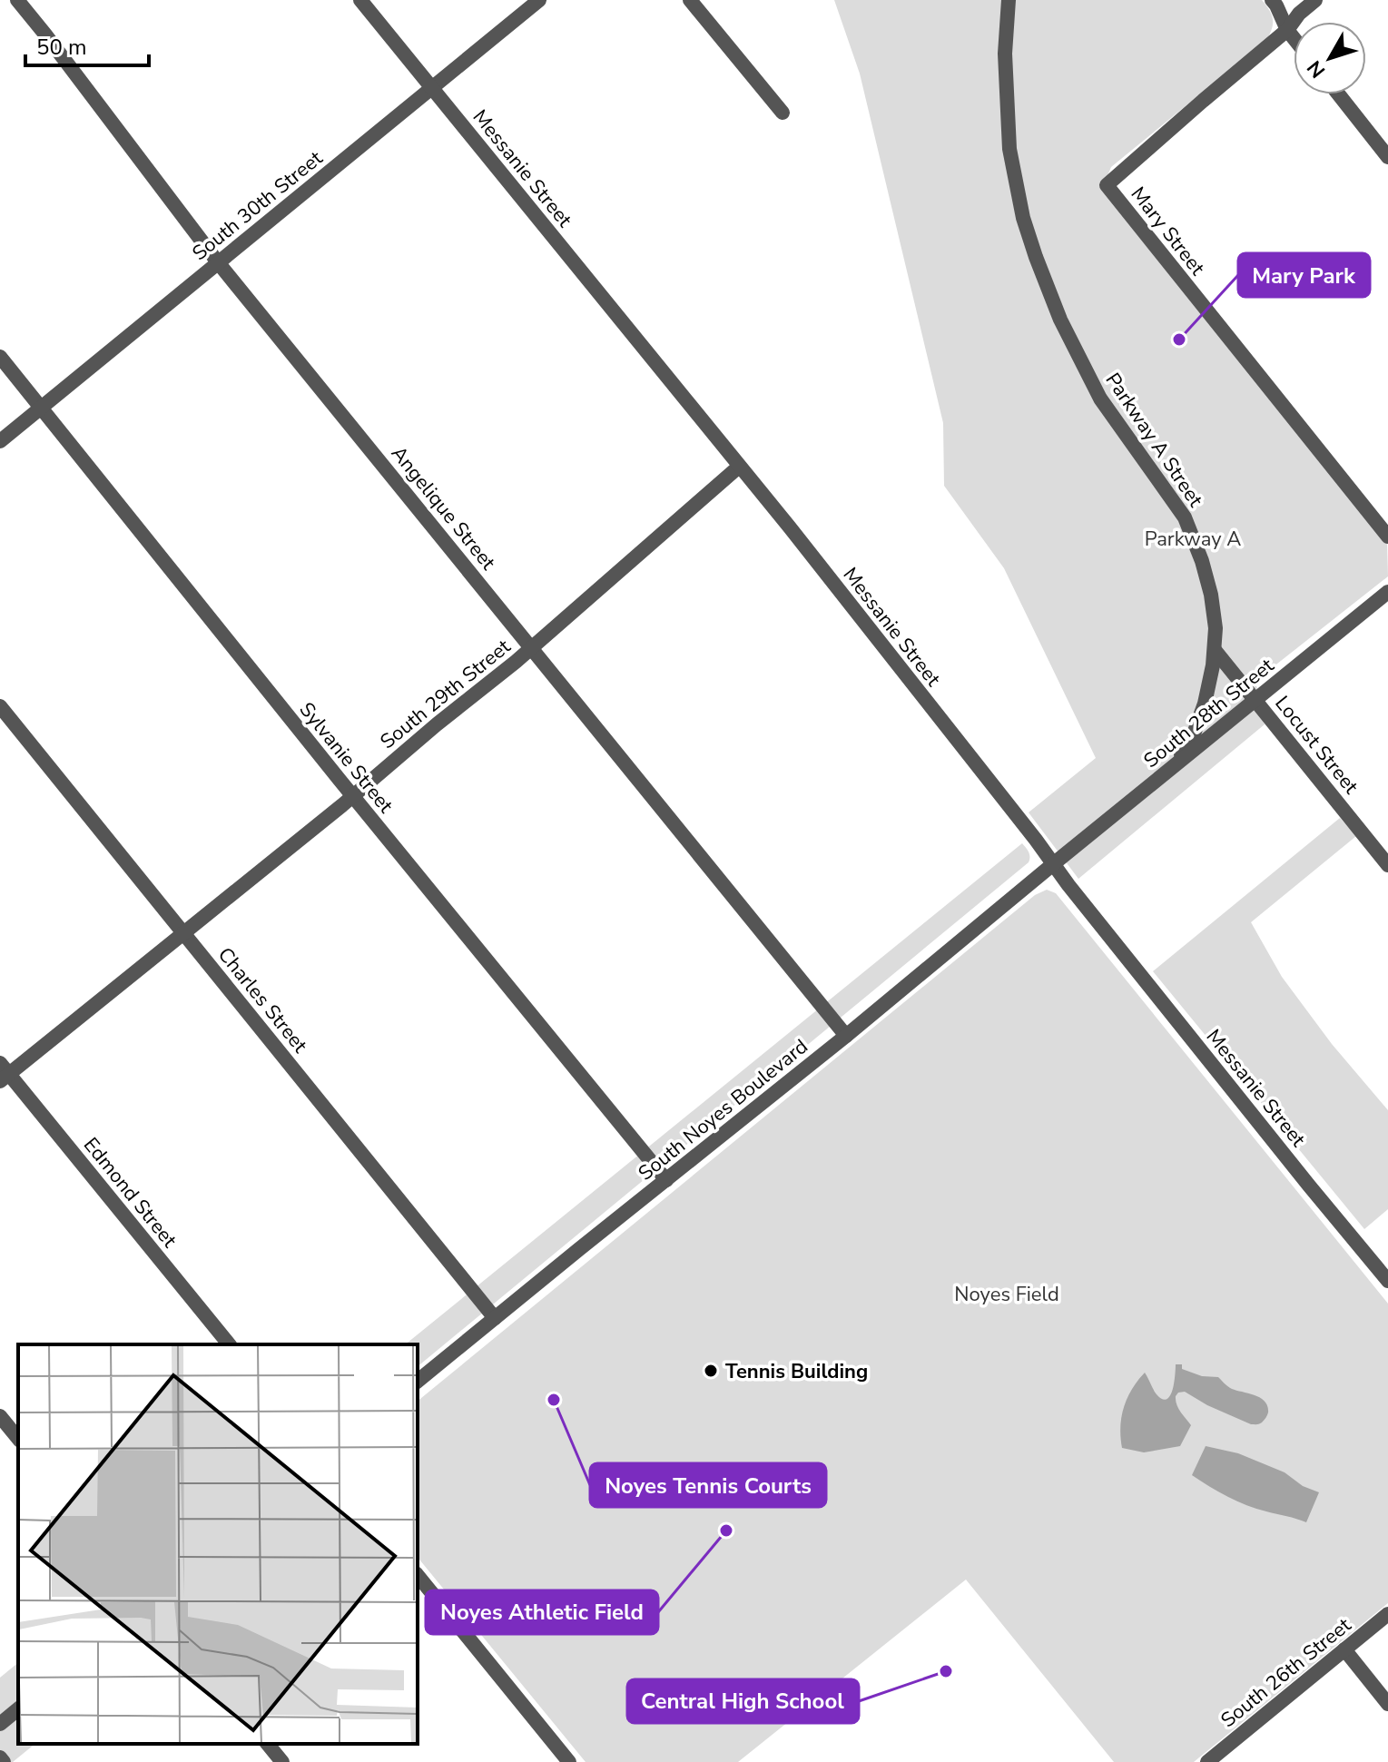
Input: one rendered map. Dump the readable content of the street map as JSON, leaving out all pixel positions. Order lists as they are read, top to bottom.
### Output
{
  "streets": {
    "street": [
      "Messanie Street",
      "South 30th Street",
      "Mary Street",
      "Parkway A Street",
      "Angelique Street",
      "South 29th Street",
      "South 28th Street",
      "Locust Street",
      "Sylvanie Street",
      "Charles Street",
      "South Noyes Boulevard",
      "Edmond Street",
      "South 26th Street"
    ]
  },
  "crossings": [
    ["Messanie Street", "South 30th Street"],
    ["Messanie Street", "South 29th Street"],
    ["Messanie Street", "South 28th Street"],
    ["Messanie Street", "South Noyes Boulevard"],
    ["South 30th Street", "Angelique Street"],
    ["South 30th Street", "Sylvanie Street"],
    ["Parkway A Street", "South 28th Street"],
    ["Parkway A Street", "Locust Street"],
    ["Angelique Street", "South 29th Street"],
    ["Angelique Street", "South Noyes Boulevard"],
    ["South 29th Street", "Sylvanie Street"],
    ["South 29th Street", "Charles Street"],
    ["South 29th Street", "Edmond Street"],
    ["South 28th Street", "Locust Street"],
    ["South 28th Street", "South Noyes Boulevard"],
    ["Sylvanie Street", "South Noyes Boulevard"],
    ["Charles Street", "South Noyes Boulevard"]
  ],
  "parks": ["Parkway A", "Noyes Field"],
  "places": [
    "Mary Park",
    "Tennis Building",
    "Noyes Tennis Courts",
    "Noyes Athletic Field",
    "Central High School"
  ],
  "scale_bar": "50 m",
  "north": "bottom left"
}
